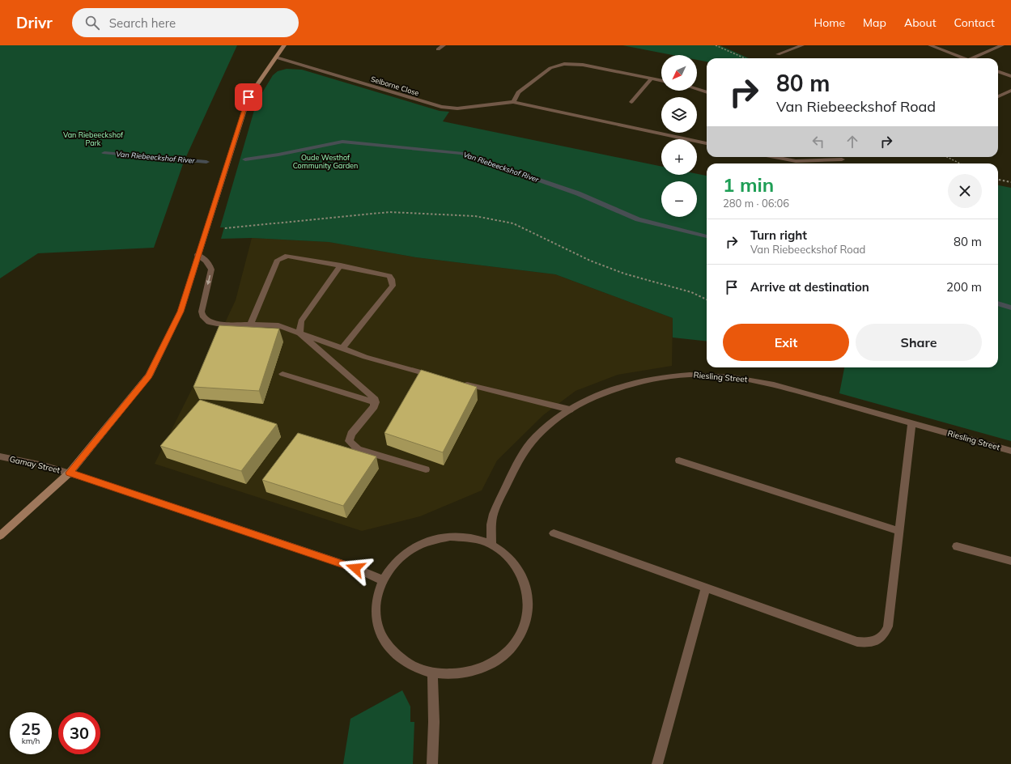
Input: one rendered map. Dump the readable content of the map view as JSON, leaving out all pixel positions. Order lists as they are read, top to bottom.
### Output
{
  "streets": {
    "street": ["Selborne Close", "Riesling Street", "Gamay Street"]
  },
  "water": ["Van Riebeeckshof River"],
  "parks": ["Van Riebeeckshof Park", "Oude Westhof Community Garden"],
  "north": "bottom left",
  "page": {
    "header": "Drivr",
    "search": "Search here",
    "nav": [
      "Home",
      "Map",
      "About",
      "Contact"
    ],
    "map_buttons": ["+", "−"],
    "turn": ["80 m", "Van Riebeeckshof Road"],
    "heading": ["1 min", "280 m · 06:06"],
    "list": [
      {
        "name": "Turn right",
        "note": "Van Riebeeckshof Road",
        "value": "80 m"
      },
      {
        "name": "Arrive at destination",
        "value": "200 m"
      }
    ],
    "buttons": ["Exit", "Share"],
    "speed": "25 km/h",
    "limit": "30"
  }
}
